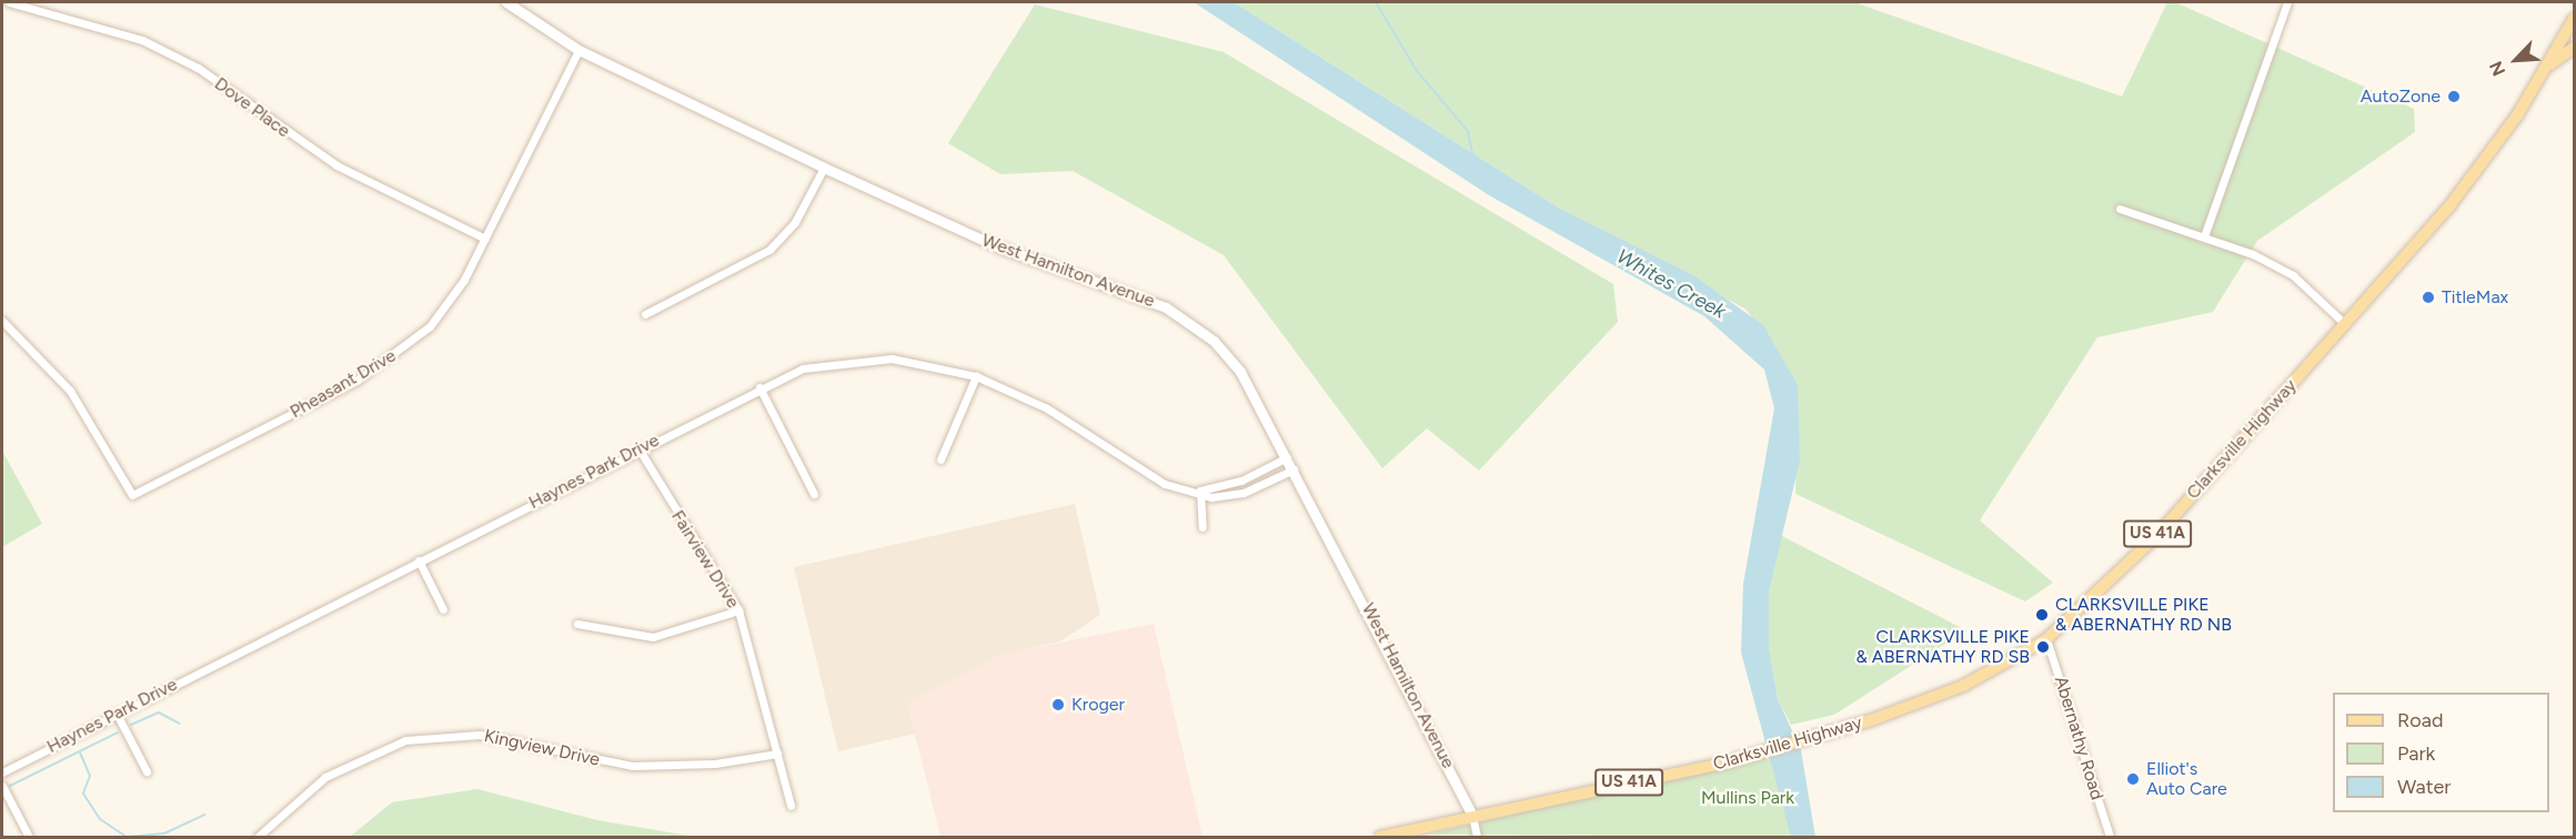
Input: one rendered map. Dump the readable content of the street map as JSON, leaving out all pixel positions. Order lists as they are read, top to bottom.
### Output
{
  "streets": {
    "main road": ["Clarksville Highway", "US 41A"],
    "street": [
      "Dove Place",
      "West Hamilton Avenue",
      "Pheasant Drive",
      "Haynes Park Drive",
      "Fairview Drive",
      "Abernathy Road",
      "Kingview Drive"
    ]
  },
  "crossings": [
    ["Dove Place", "Pheasant Drive"],
    ["West Hamilton Avenue", "Pheasant Drive"],
    ["West Hamilton Avenue", "Clarksville Highway"],
    ["West Hamilton Avenue", "Haynes Park Drive"],
    ["Clarksville Highway", "Abernathy Road"],
    ["Haynes Park Drive", "Fairview Drive"],
    ["Fairview Drive", "Kingview Drive"]
  ],
  "water": ["Whites Creek"],
  "parks": ["Mullins Park"],
  "places": [
    "AutoZone",
    "TitleMax",
    "CLARKSVILLE PIKE & ABERNATHY RD NB",
    "CLARKSVILLE PIKE & ABERNATHY RD SB",
    "Kroger",
    "Elliot's Auto Care"
  ],
  "legend": ["Road", "Park", "Water"],
  "north": "bottom left"
}
